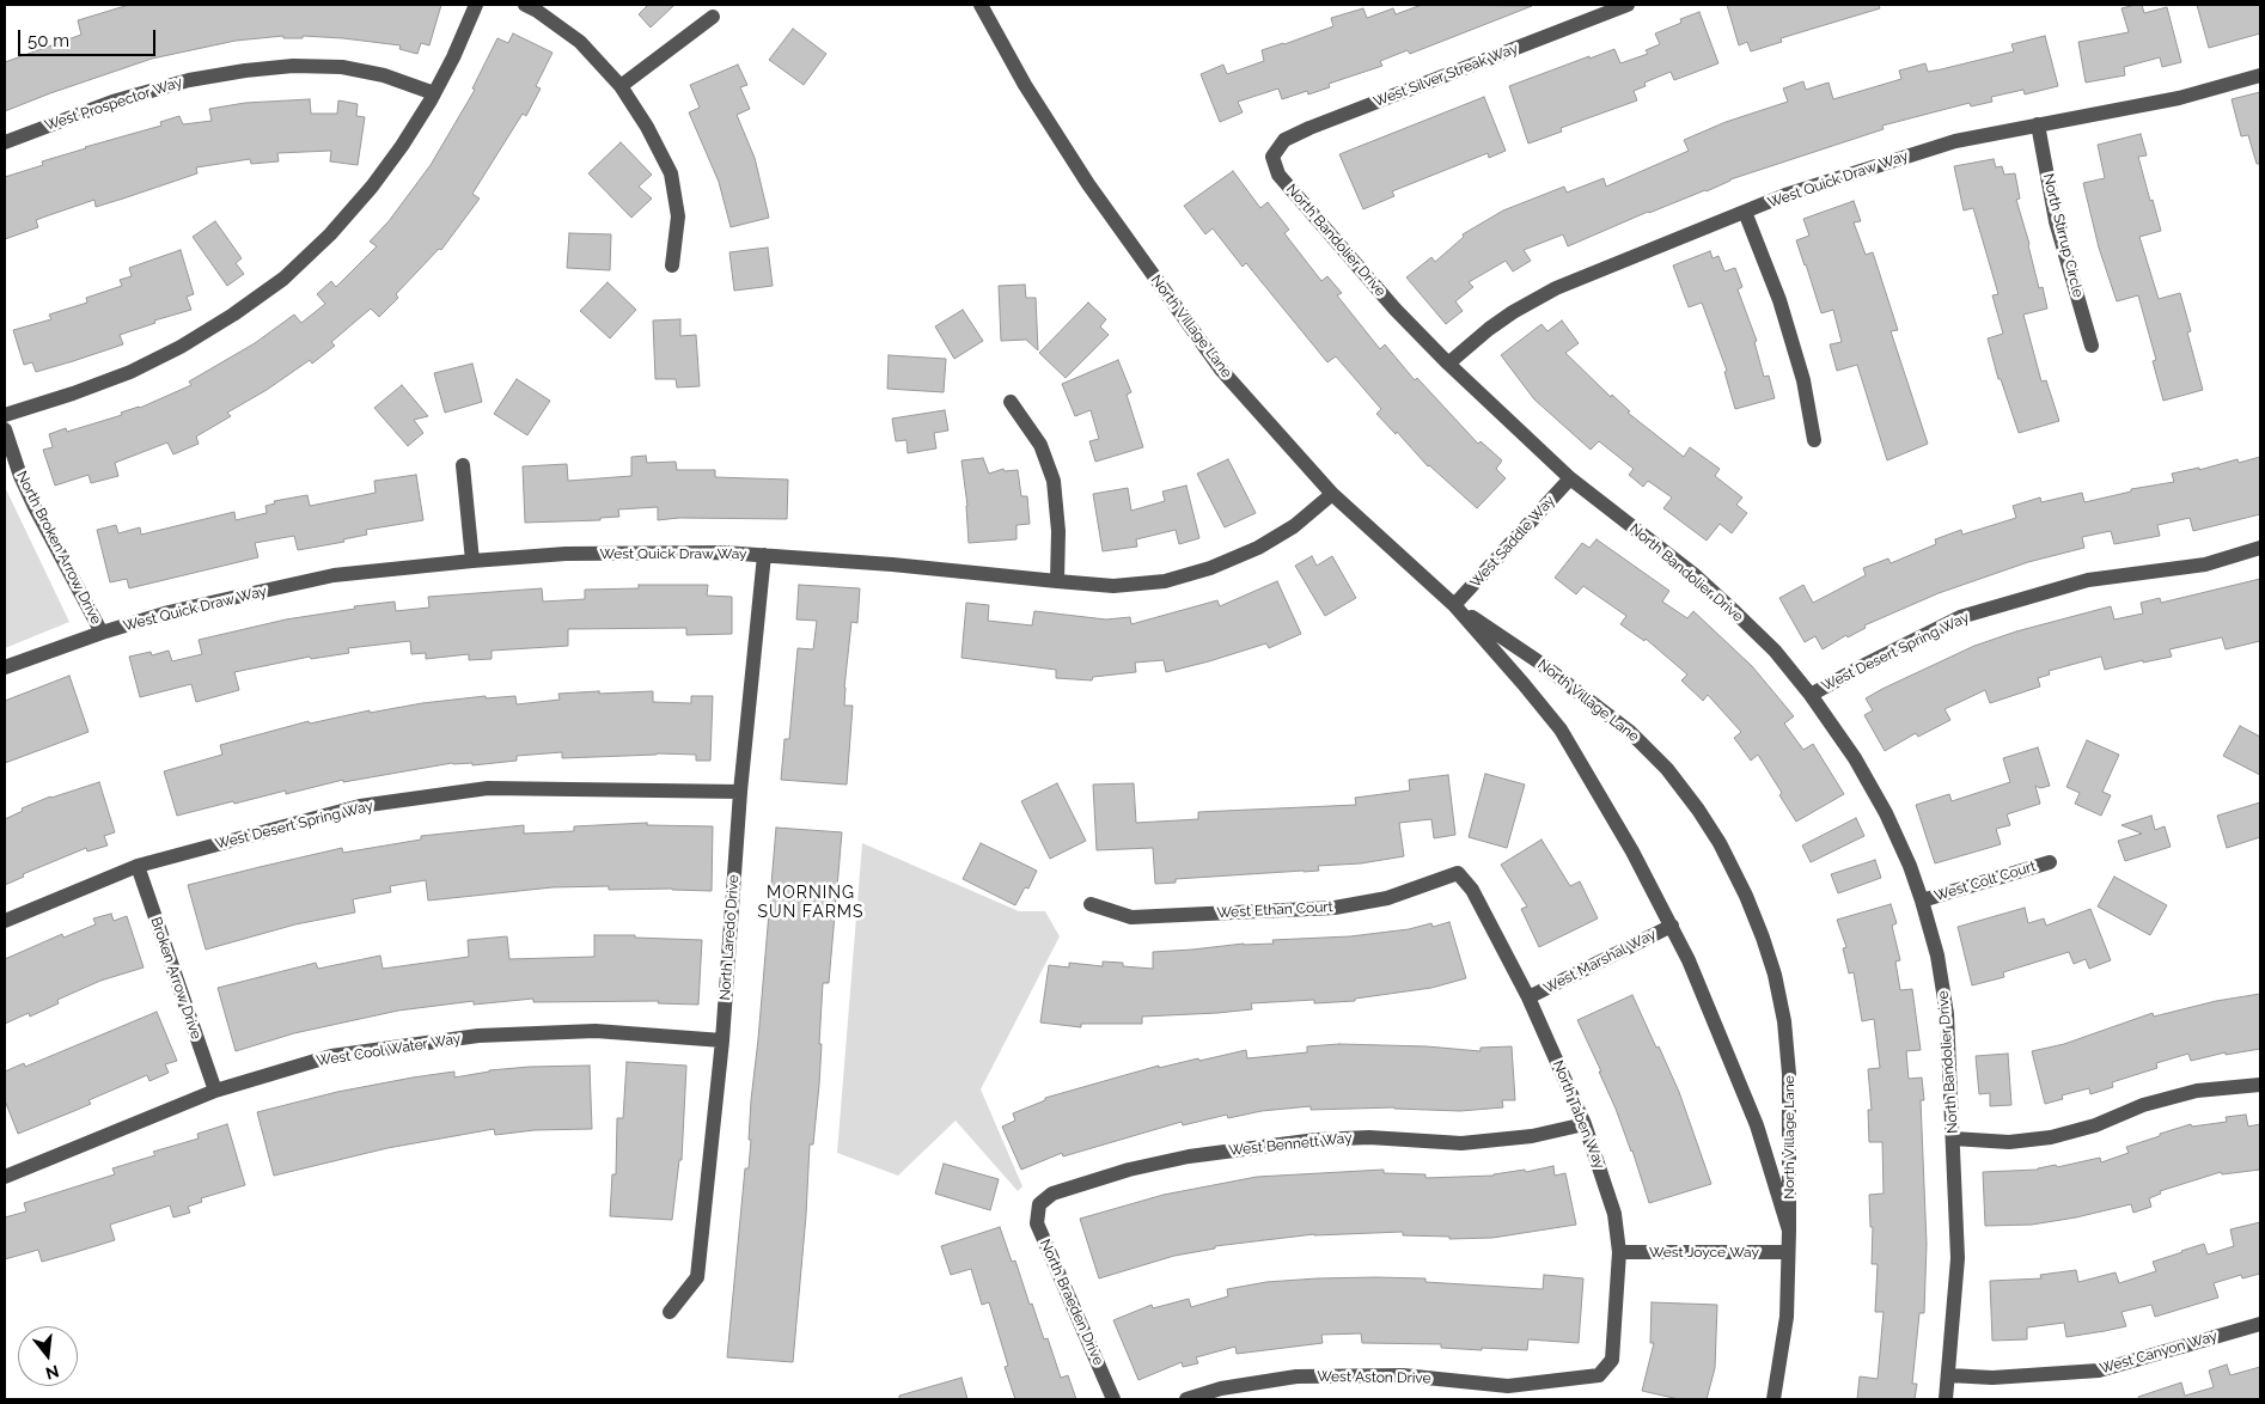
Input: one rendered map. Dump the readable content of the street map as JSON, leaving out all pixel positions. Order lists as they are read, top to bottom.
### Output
{
  "streets": {
    "street": [
      "West Silver Streak Way",
      "West Prospector Way",
      "West Quick Draw Way",
      "North Stirrup Circle",
      "North Bandolier Drive",
      "North Village Lane",
      "West Saddle Way",
      "North Broken Arrow Drive",
      "West Desert Spring Way",
      "West Colt Court",
      "West Ethan Court",
      "North Laredo Drive",
      "West Marshal Way",
      "Broken Arrow Drive",
      "West Cool Water Way",
      "North Taben Way",
      "West Bennett Way",
      "West Joyce Way",
      "North Braeden Drive",
      "West Canyon Way",
      "West Aston Drive"
    ]
  },
  "crossings": [
    ["West Silver Streak Way", "North Bandolier Drive"],
    ["West Quick Draw Way", "North Stirrup Circle"],
    ["West Quick Draw Way", "North Bandolier Drive"],
    ["West Quick Draw Way", "North Village Lane"],
    ["West Quick Draw Way", "North Broken Arrow Drive"],
    ["West Quick Draw Way", "North Laredo Drive"],
    ["North Bandolier Drive", "West Saddle Way"],
    ["North Bandolier Drive", "West Desert Spring Way"],
    ["North Bandolier Drive", "West Colt Court"],
    ["North Bandolier Drive", "West Canyon Way"],
    ["North Village Lane", "West Saddle Way"],
    ["North Village Lane", "West Marshal Way"],
    ["North Village Lane", "West Joyce Way"],
    ["West Desert Spring Way", "North Laredo Drive"],
    ["West Desert Spring Way", "Broken Arrow Drive"],
    ["West Ethan Court", "North Taben Way"],
    ["North Laredo Drive", "West Cool Water Way"],
    ["West Marshal Way", "North Taben Way"],
    ["Broken Arrow Drive", "West Cool Water Way"],
    ["North Taben Way", "West Bennett Way"],
    ["North Taben Way", "West Joyce Way"],
    ["North Taben Way", "West Aston Drive"],
    ["West Bennett Way", "North Braeden Drive"]
  ],
  "districts": ["MORNING SUN FARMS"],
  "scale_bar": "50 m",
  "north": "bottom"
}
